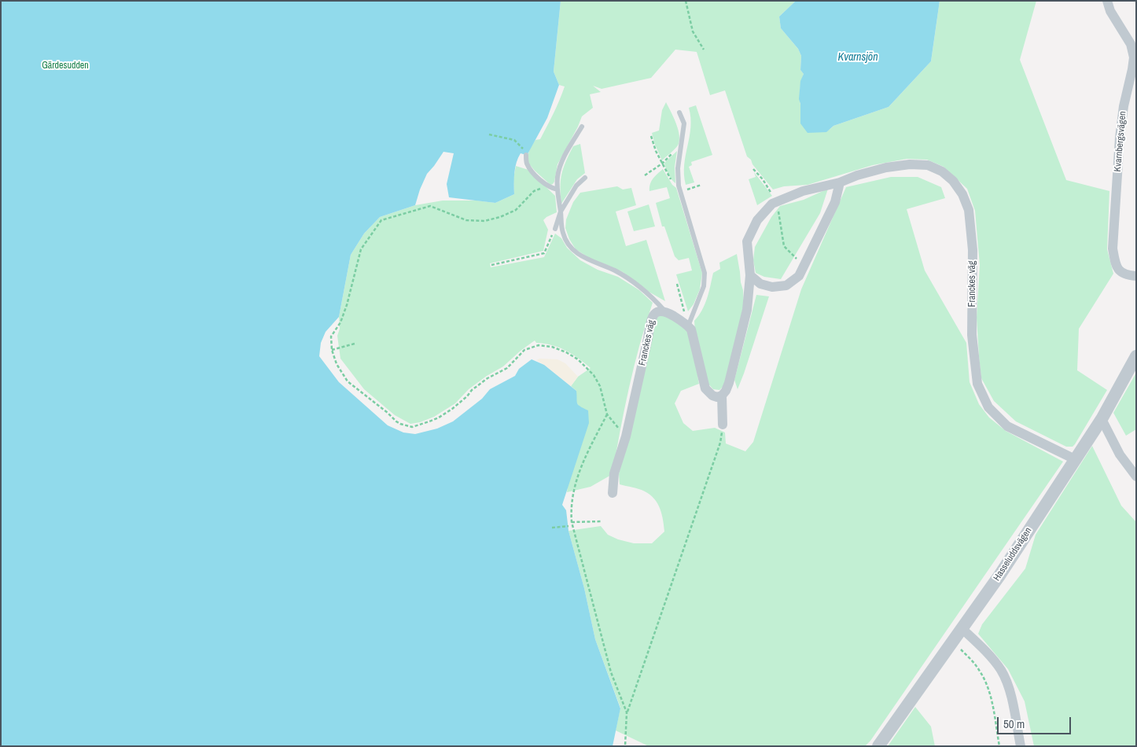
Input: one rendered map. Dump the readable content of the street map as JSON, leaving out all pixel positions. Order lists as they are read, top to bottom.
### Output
{
  "streets": {
    "street": ["Kvarnbergsvägen", "Franckes väg", "Hasseluddsvägen"]
  },
  "crossings": [
    ["Franckes väg", "Hasseluddsvägen"]
  ],
  "water": ["Kvarnsjön"],
  "parks": ["Gärdesudden"],
  "scale_bar": "50 m"
}
